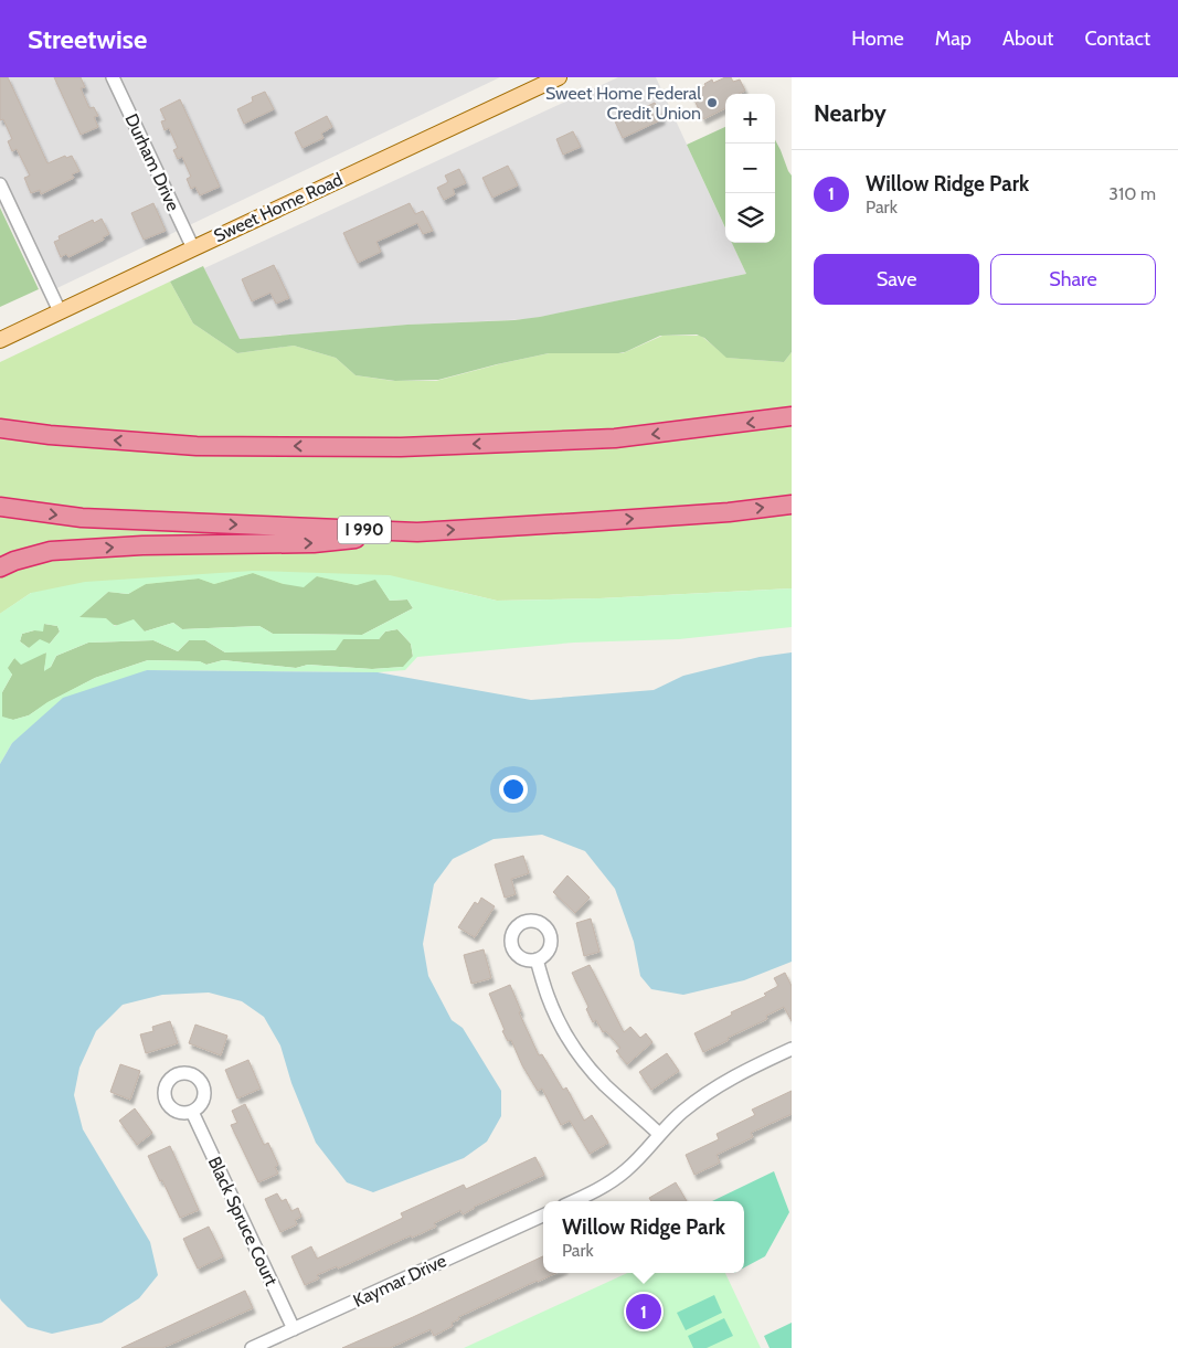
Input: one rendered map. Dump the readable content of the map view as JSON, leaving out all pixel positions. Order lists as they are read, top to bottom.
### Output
{
  "streets": {
    "highway": ["I 990"],
    "main road": ["Sweet Home Road"],
    "street": ["Durham Drive", "Black Spruce Court", "Kaymar Drive"]
  },
  "crossings": [
    ["Durham Drive", "Sweet Home Road"],
    ["Black Spruce Court", "Kaymar Drive"]
  ],
  "places": ["Sweet Home Federal Credit Union"],
  "page": {
    "header": "Streetwise",
    "nav": [
      "Home",
      "Map",
      "About",
      "Contact"
    ],
    "heading": "Nearby",
    "map_buttons": ["+", "−"],
    "list": [
      {
        "mark": "1",
        "name": "Willow Ridge Park",
        "note": "Park",
        "value": "310 m"
      }
    ],
    "buttons": ["Save", "Share"],
    "popup": ["Willow Ridge Park", "Park"],
    "pins": "1"
  }
}
